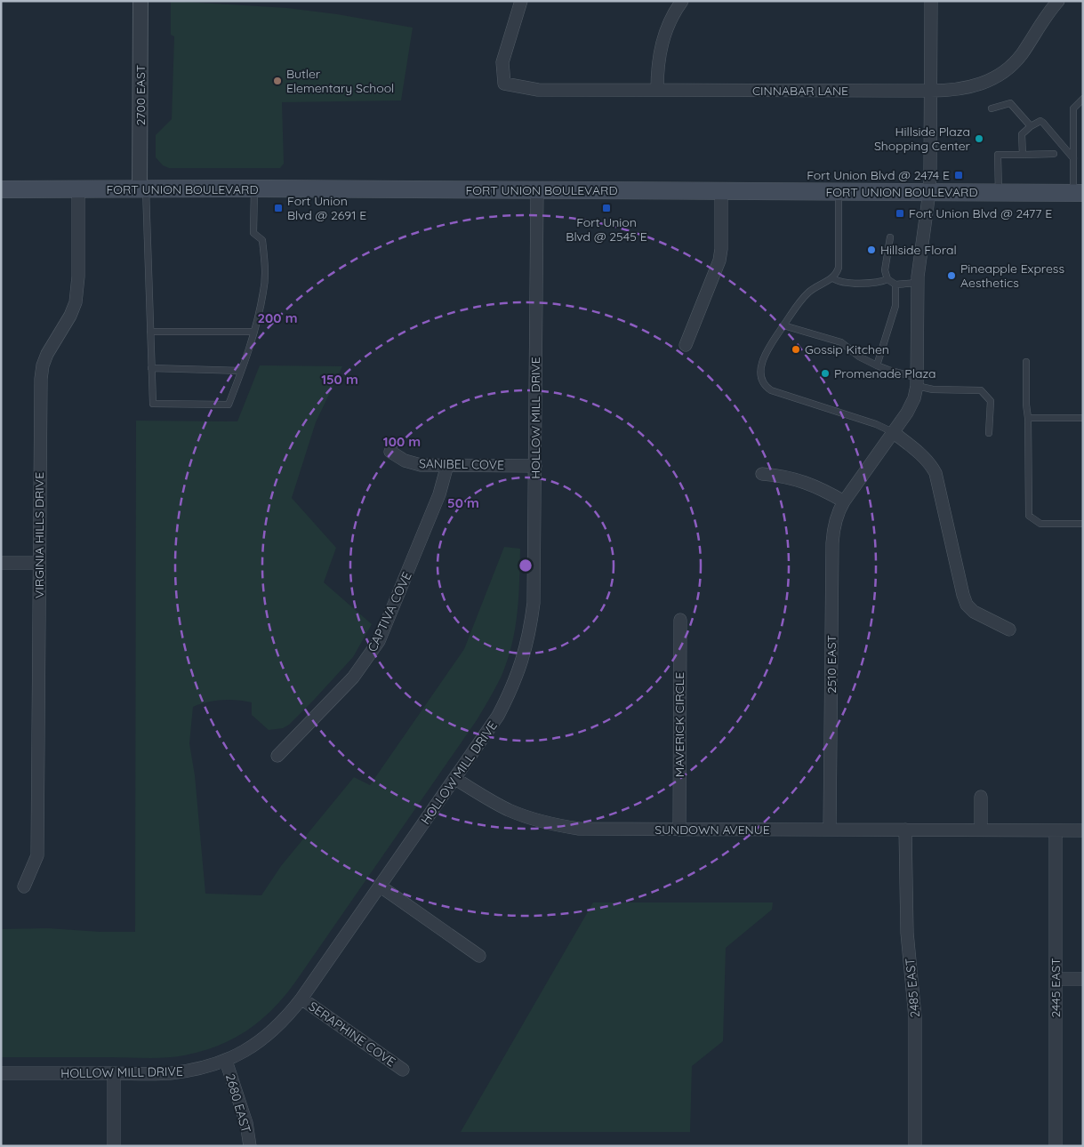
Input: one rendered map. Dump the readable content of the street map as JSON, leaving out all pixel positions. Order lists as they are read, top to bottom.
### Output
{
  "streets": {
    "main road": ["FORT UNION BOULEVARD"],
    "street": [
      "CINNABAR LANE",
      "2700 EAST",
      "HOLLOW MILL DRIVE",
      "SANIBEL COVE",
      "VIRGINIA HILLS DRIVE",
      "CAPTIVA COVE",
      "2510 EAST",
      "MAVERICK CIRCLE",
      "SUNDOWN AVENUE",
      "2485 EAST",
      "2445 EAST",
      "SERAPHINE COVE",
      "2680 EAST"
    ]
  },
  "crossings": [
    ["CINNABAR LANE", "2510 EAST"],
    ["2700 EAST", "FORT UNION BOULEVARD"],
    ["FORT UNION BOULEVARD", "HOLLOW MILL DRIVE"],
    ["FORT UNION BOULEVARD", "VIRGINIA HILLS DRIVE"],
    ["FORT UNION BOULEVARD", "2510 EAST"],
    ["HOLLOW MILL DRIVE", "SANIBEL COVE"],
    ["HOLLOW MILL DRIVE", "SUNDOWN AVENUE"],
    ["HOLLOW MILL DRIVE", "SERAPHINE COVE"],
    ["HOLLOW MILL DRIVE", "2680 EAST"],
    ["SANIBEL COVE", "CAPTIVA COVE"],
    ["2510 EAST", "SUNDOWN AVENUE"],
    ["MAVERICK CIRCLE", "SUNDOWN AVENUE"],
    ["SUNDOWN AVENUE", "2485 EAST"],
    ["SUNDOWN AVENUE", "2445 EAST"]
  ],
  "places": {
    "other": [
      "Butler Elementary School",
      "Hillside Plaza Shopping Center",
      "Hillside Floral",
      "Pineapple Express Aesthetics",
      "Gossip Kitchen",
      "Promenade Plaza"
    ],
    "transit": [
      "Fort Union Blvd @ 2474 E",
      "Fort Union Blvd @ 2691 E",
      "Fort Union Blvd @ 2545 E",
      "Fort Union Blvd @ 2477 E"
    ]
  },
  "rings": [
    "200 m",
    "150 m",
    "100 m",
    "50 m"
  ]
}
